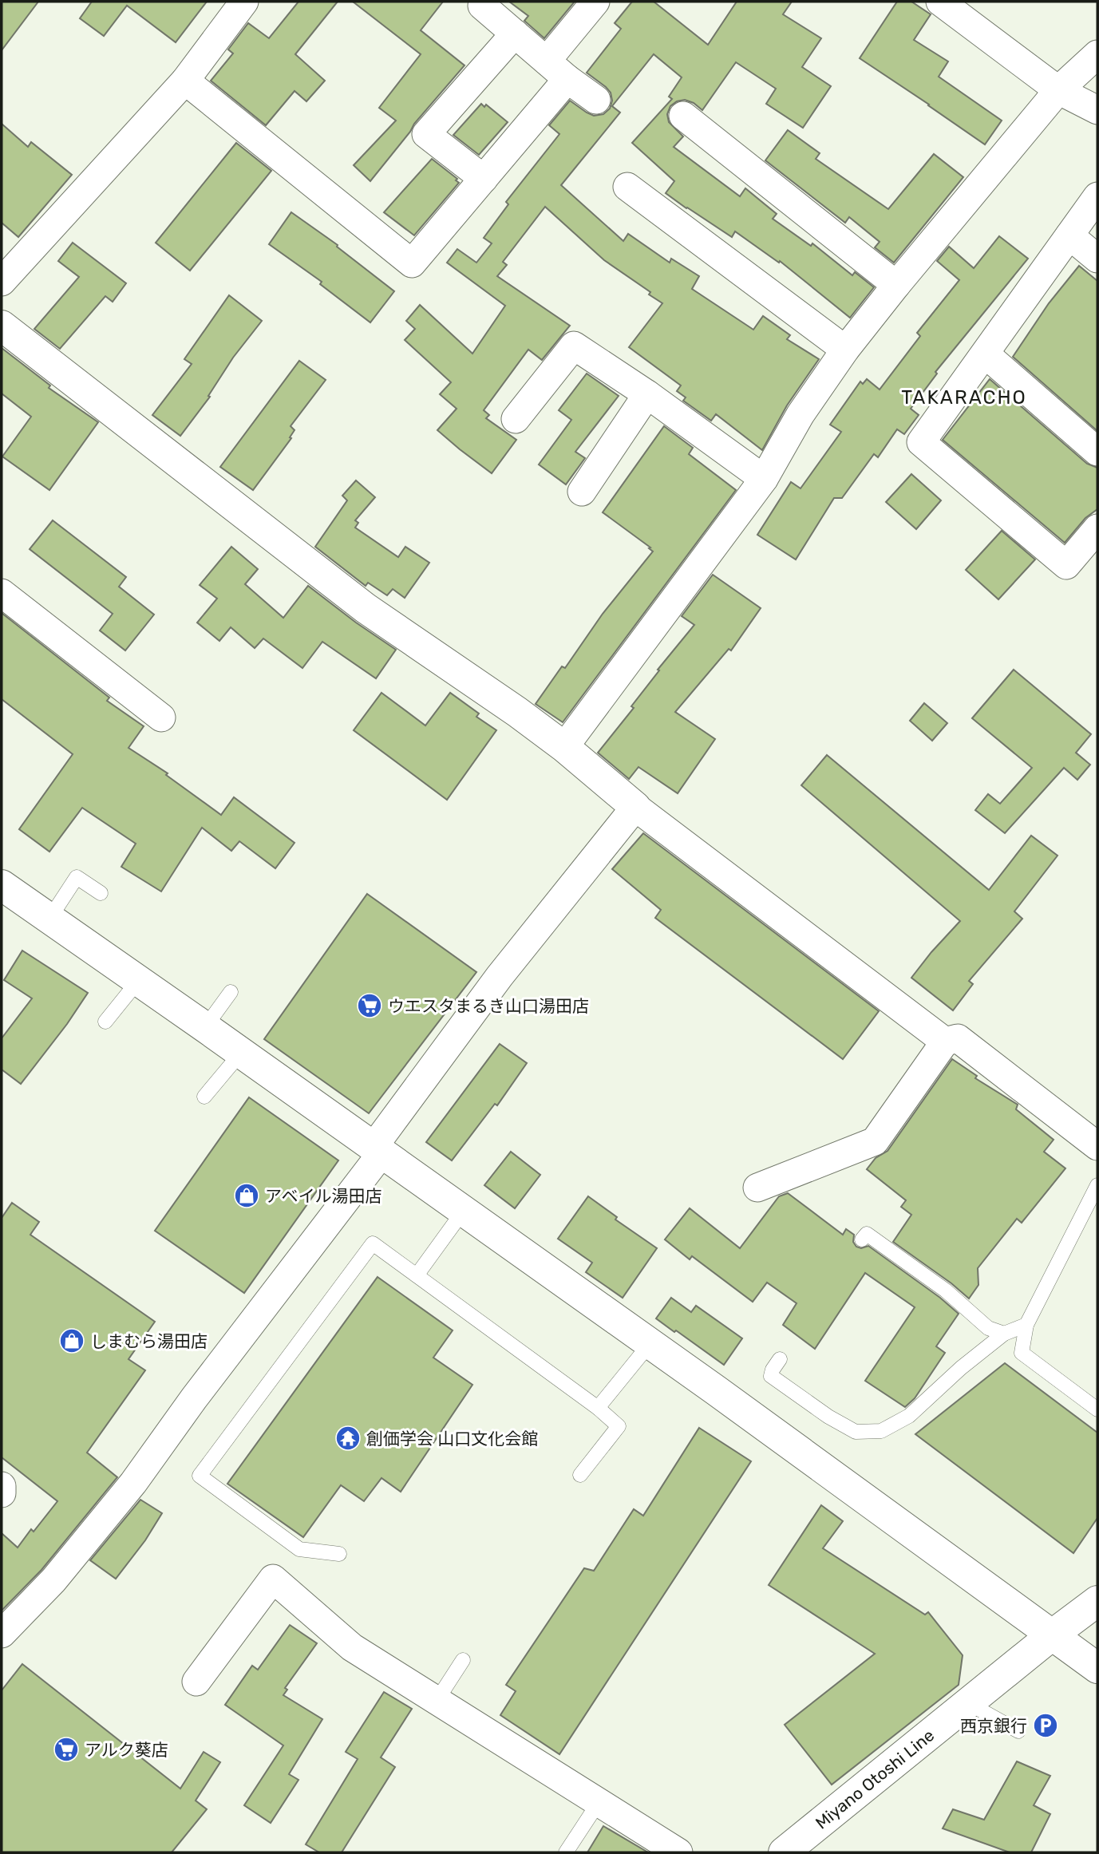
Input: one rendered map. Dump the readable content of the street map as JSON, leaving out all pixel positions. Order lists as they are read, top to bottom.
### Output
{
  "streets": {
    "street": ["Miyano Otoshi Line"]
  },
  "districts": ["TAKARACHO"],
  "places": {
    "supermarket": ["ウエスタまるき山口湯田店", "アルク葵店"],
    "shop": ["アベイル湯田店", "しまむら湯田店"],
    "temple": ["創価学会 山口文化会館"],
    "parking": ["西京銀行"]
  }
}
